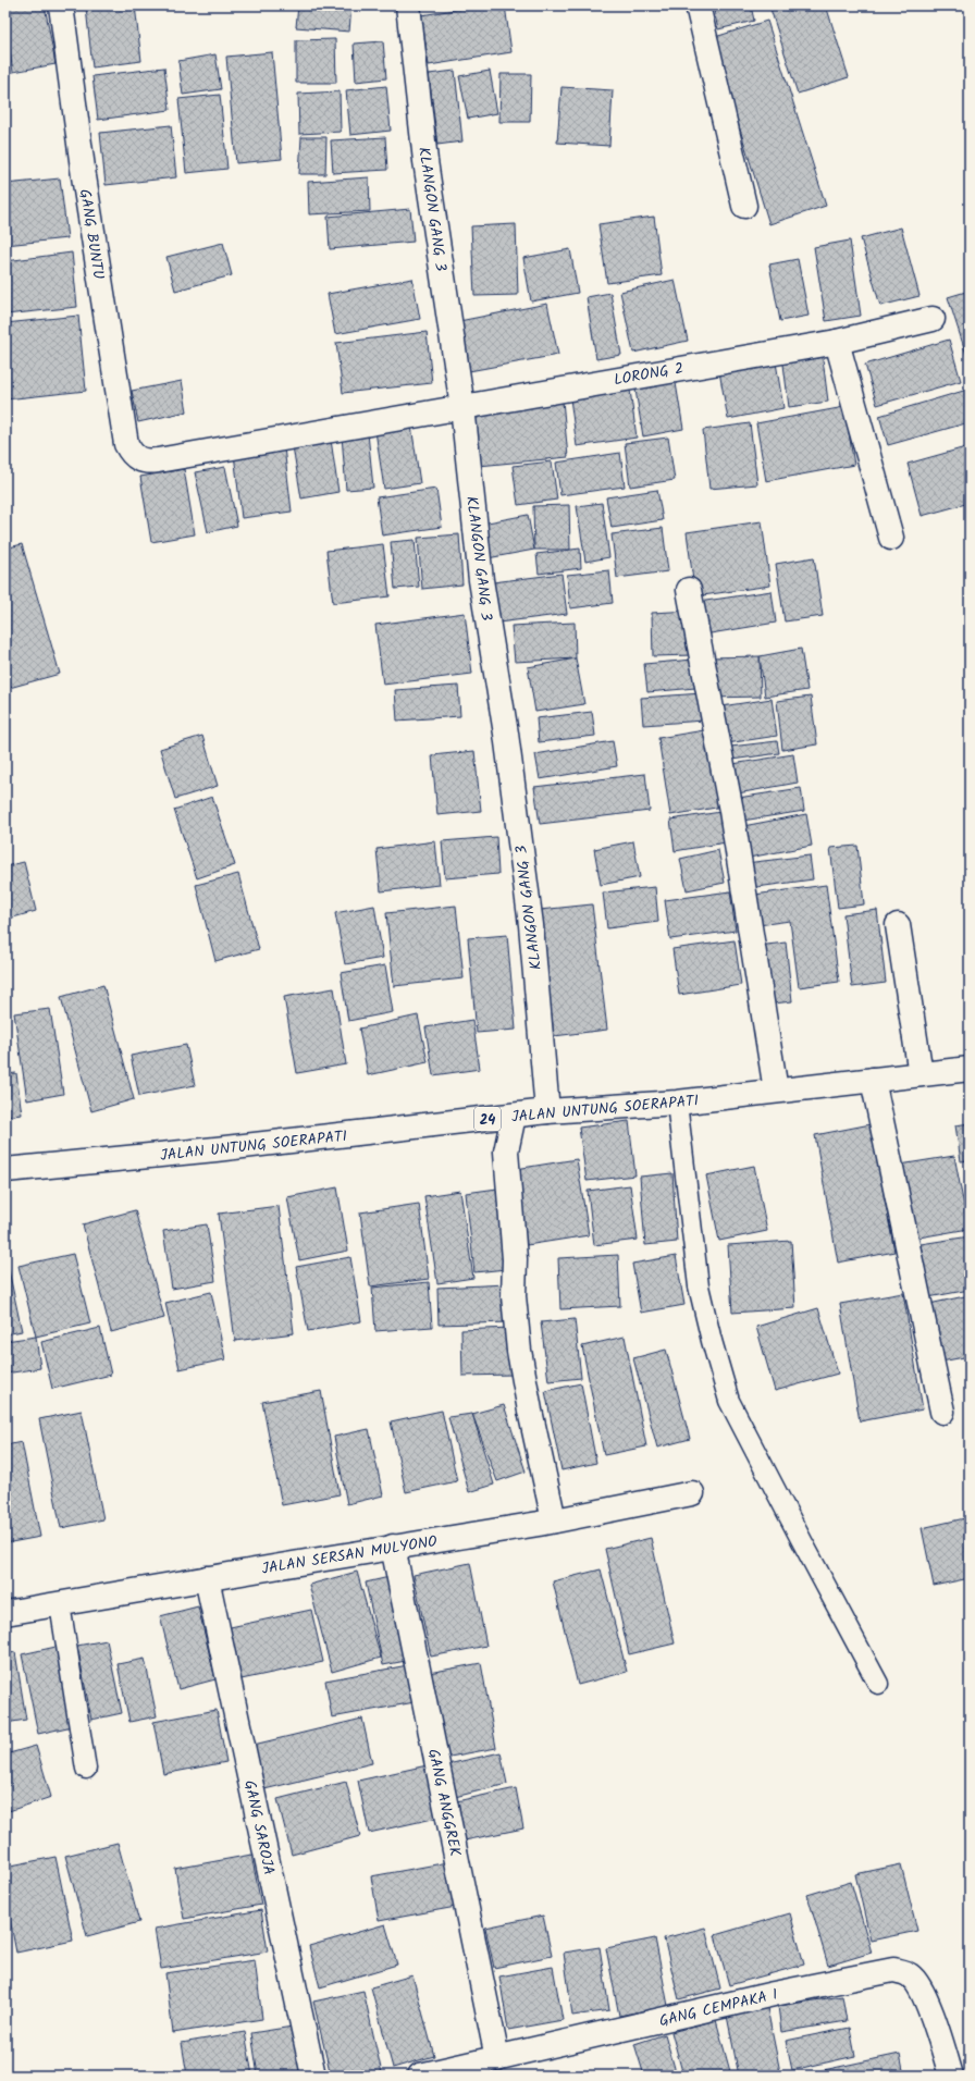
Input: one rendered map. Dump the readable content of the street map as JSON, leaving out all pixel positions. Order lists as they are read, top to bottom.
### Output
{
  "streets": {
    "main road": [
      "KLANGON GANG 3",
      "GANG BUNTU",
      "LORONG 2",
      "JALAN UNTUNG SOERAPATI",
      "24",
      "JALAN SERSAN MULYONO",
      "GANG ANGGREK",
      "GANG SAROJA",
      "GANG CEMPAKA I"
    ]
  },
  "crossings": [
    ["KLANGON GANG 3", "LORONG 2"],
    ["KLANGON GANG 3", "JALAN UNTUNG SOERAPATI"],
    ["GANG BUNTU", "LORONG 2"],
    ["JALAN SERSAN MULYONO", "GANG ANGGREK"],
    ["JALAN SERSAN MULYONO", "GANG SAROJA"],
    ["GANG ANGGREK", "GANG CEMPAKA I"]
  ]
}
